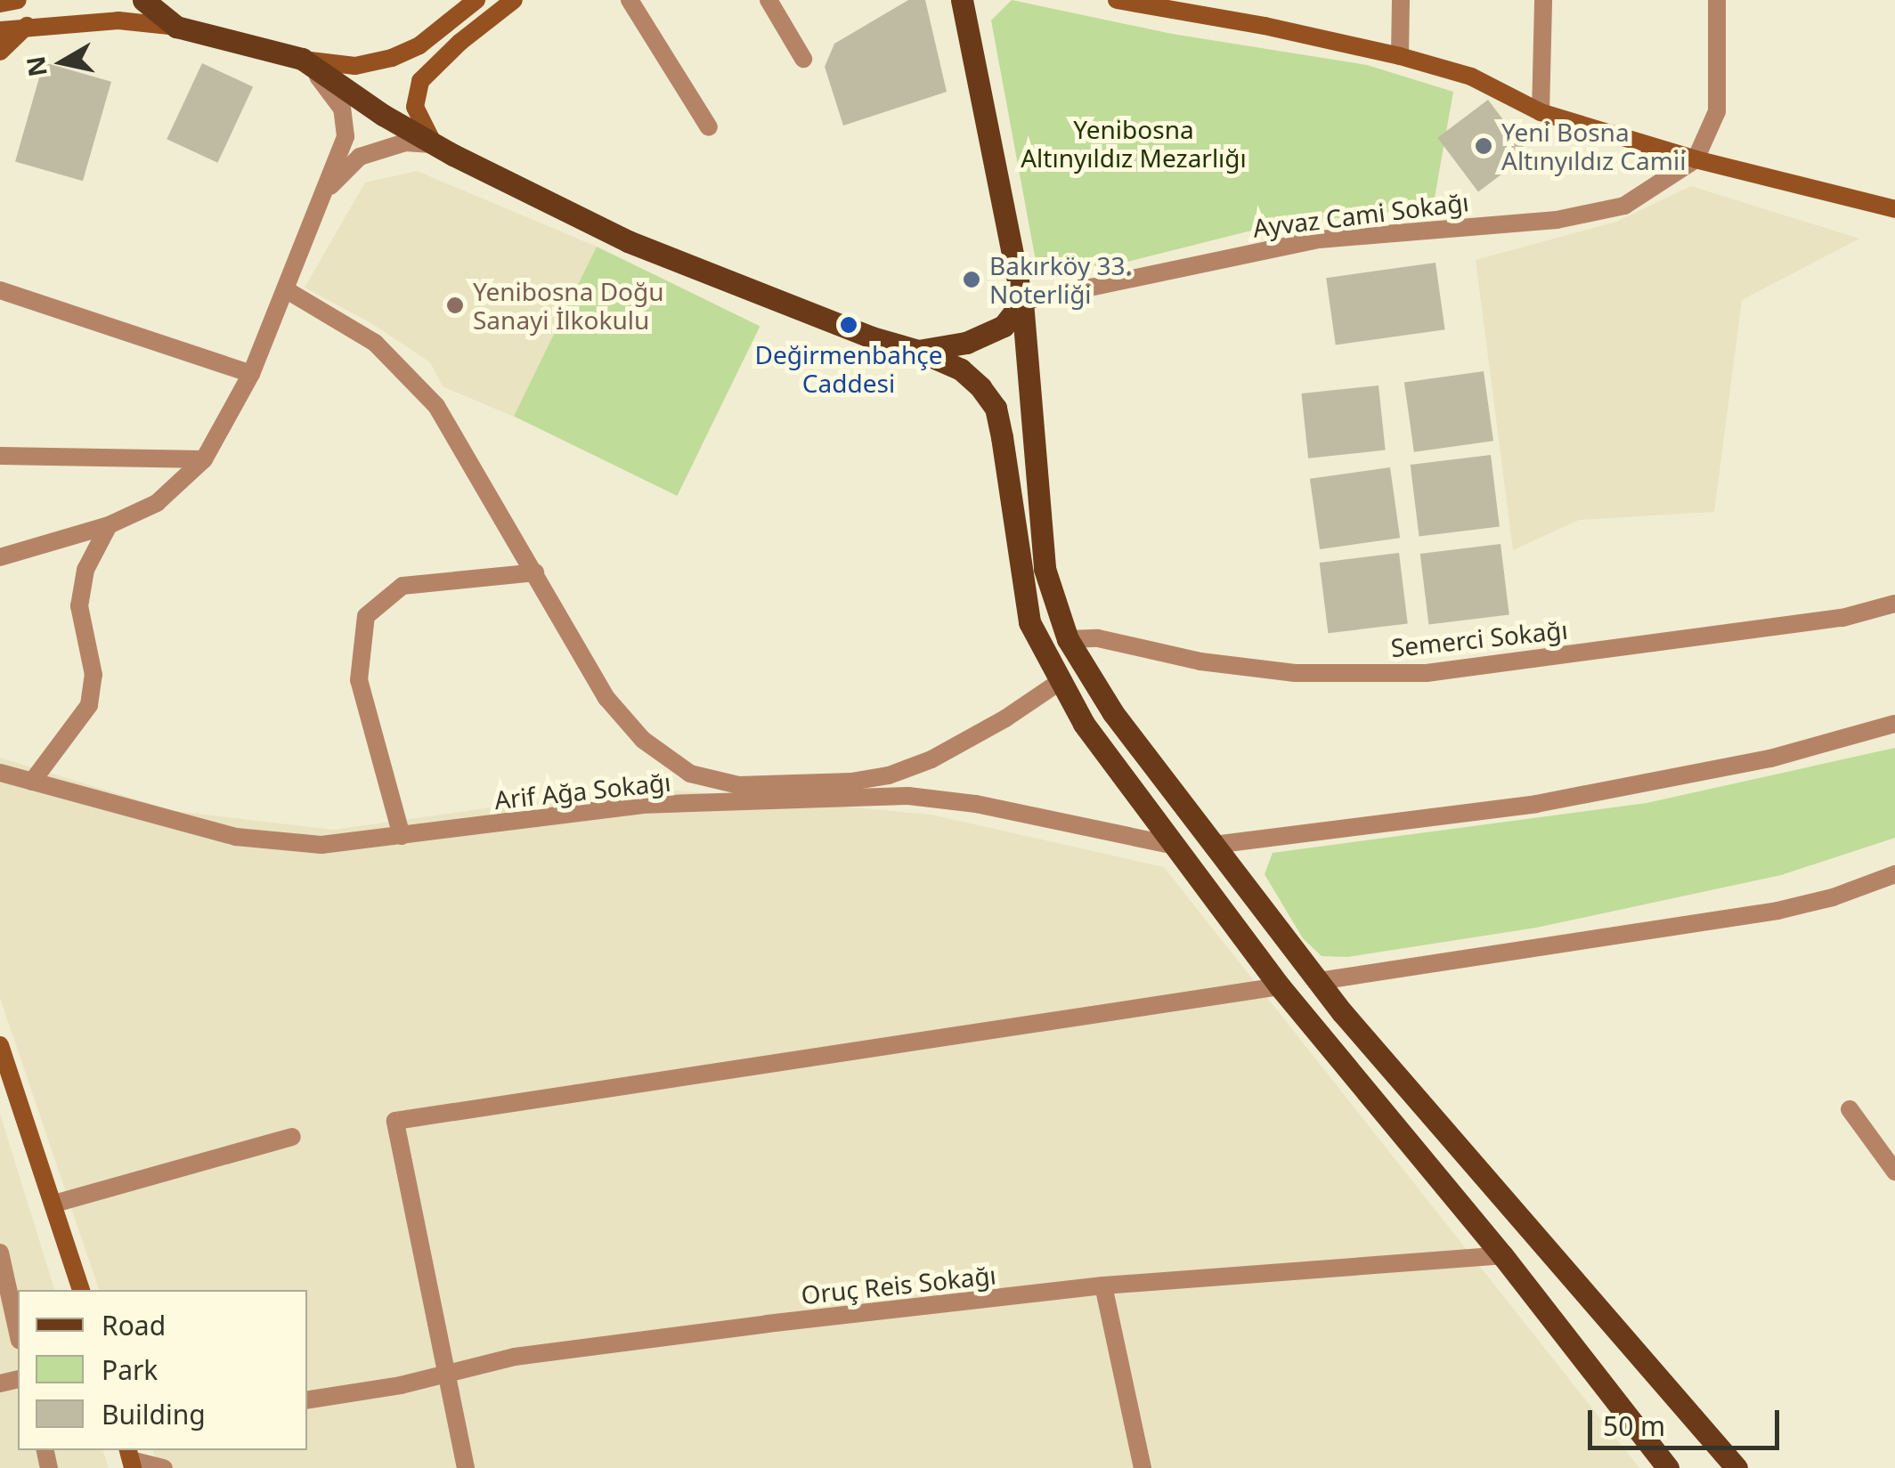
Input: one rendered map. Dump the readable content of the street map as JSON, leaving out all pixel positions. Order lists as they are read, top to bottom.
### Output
{
  "streets": {
    "street": [
      "Ayvaz Cami Sokağı",
      "Semerci Sokağı",
      "Arif Ağa Sokağı",
      "Oruç Reis Sokağı"
    ]
  },
  "parks": ["Yenibosna Altınyıldız Mezarlığı"],
  "places": [
    "Yeni Bosna Altınyıldız Camii",
    "Bakırköy 33. Noterliği",
    "Yenibosna Doğu Sanayi İlkokulu",
    "Değirmenbahçe Caddesi"
  ],
  "legend": ["Road", "Park", "Building"],
  "scale_bar": "50 m",
  "north": "left"
}
